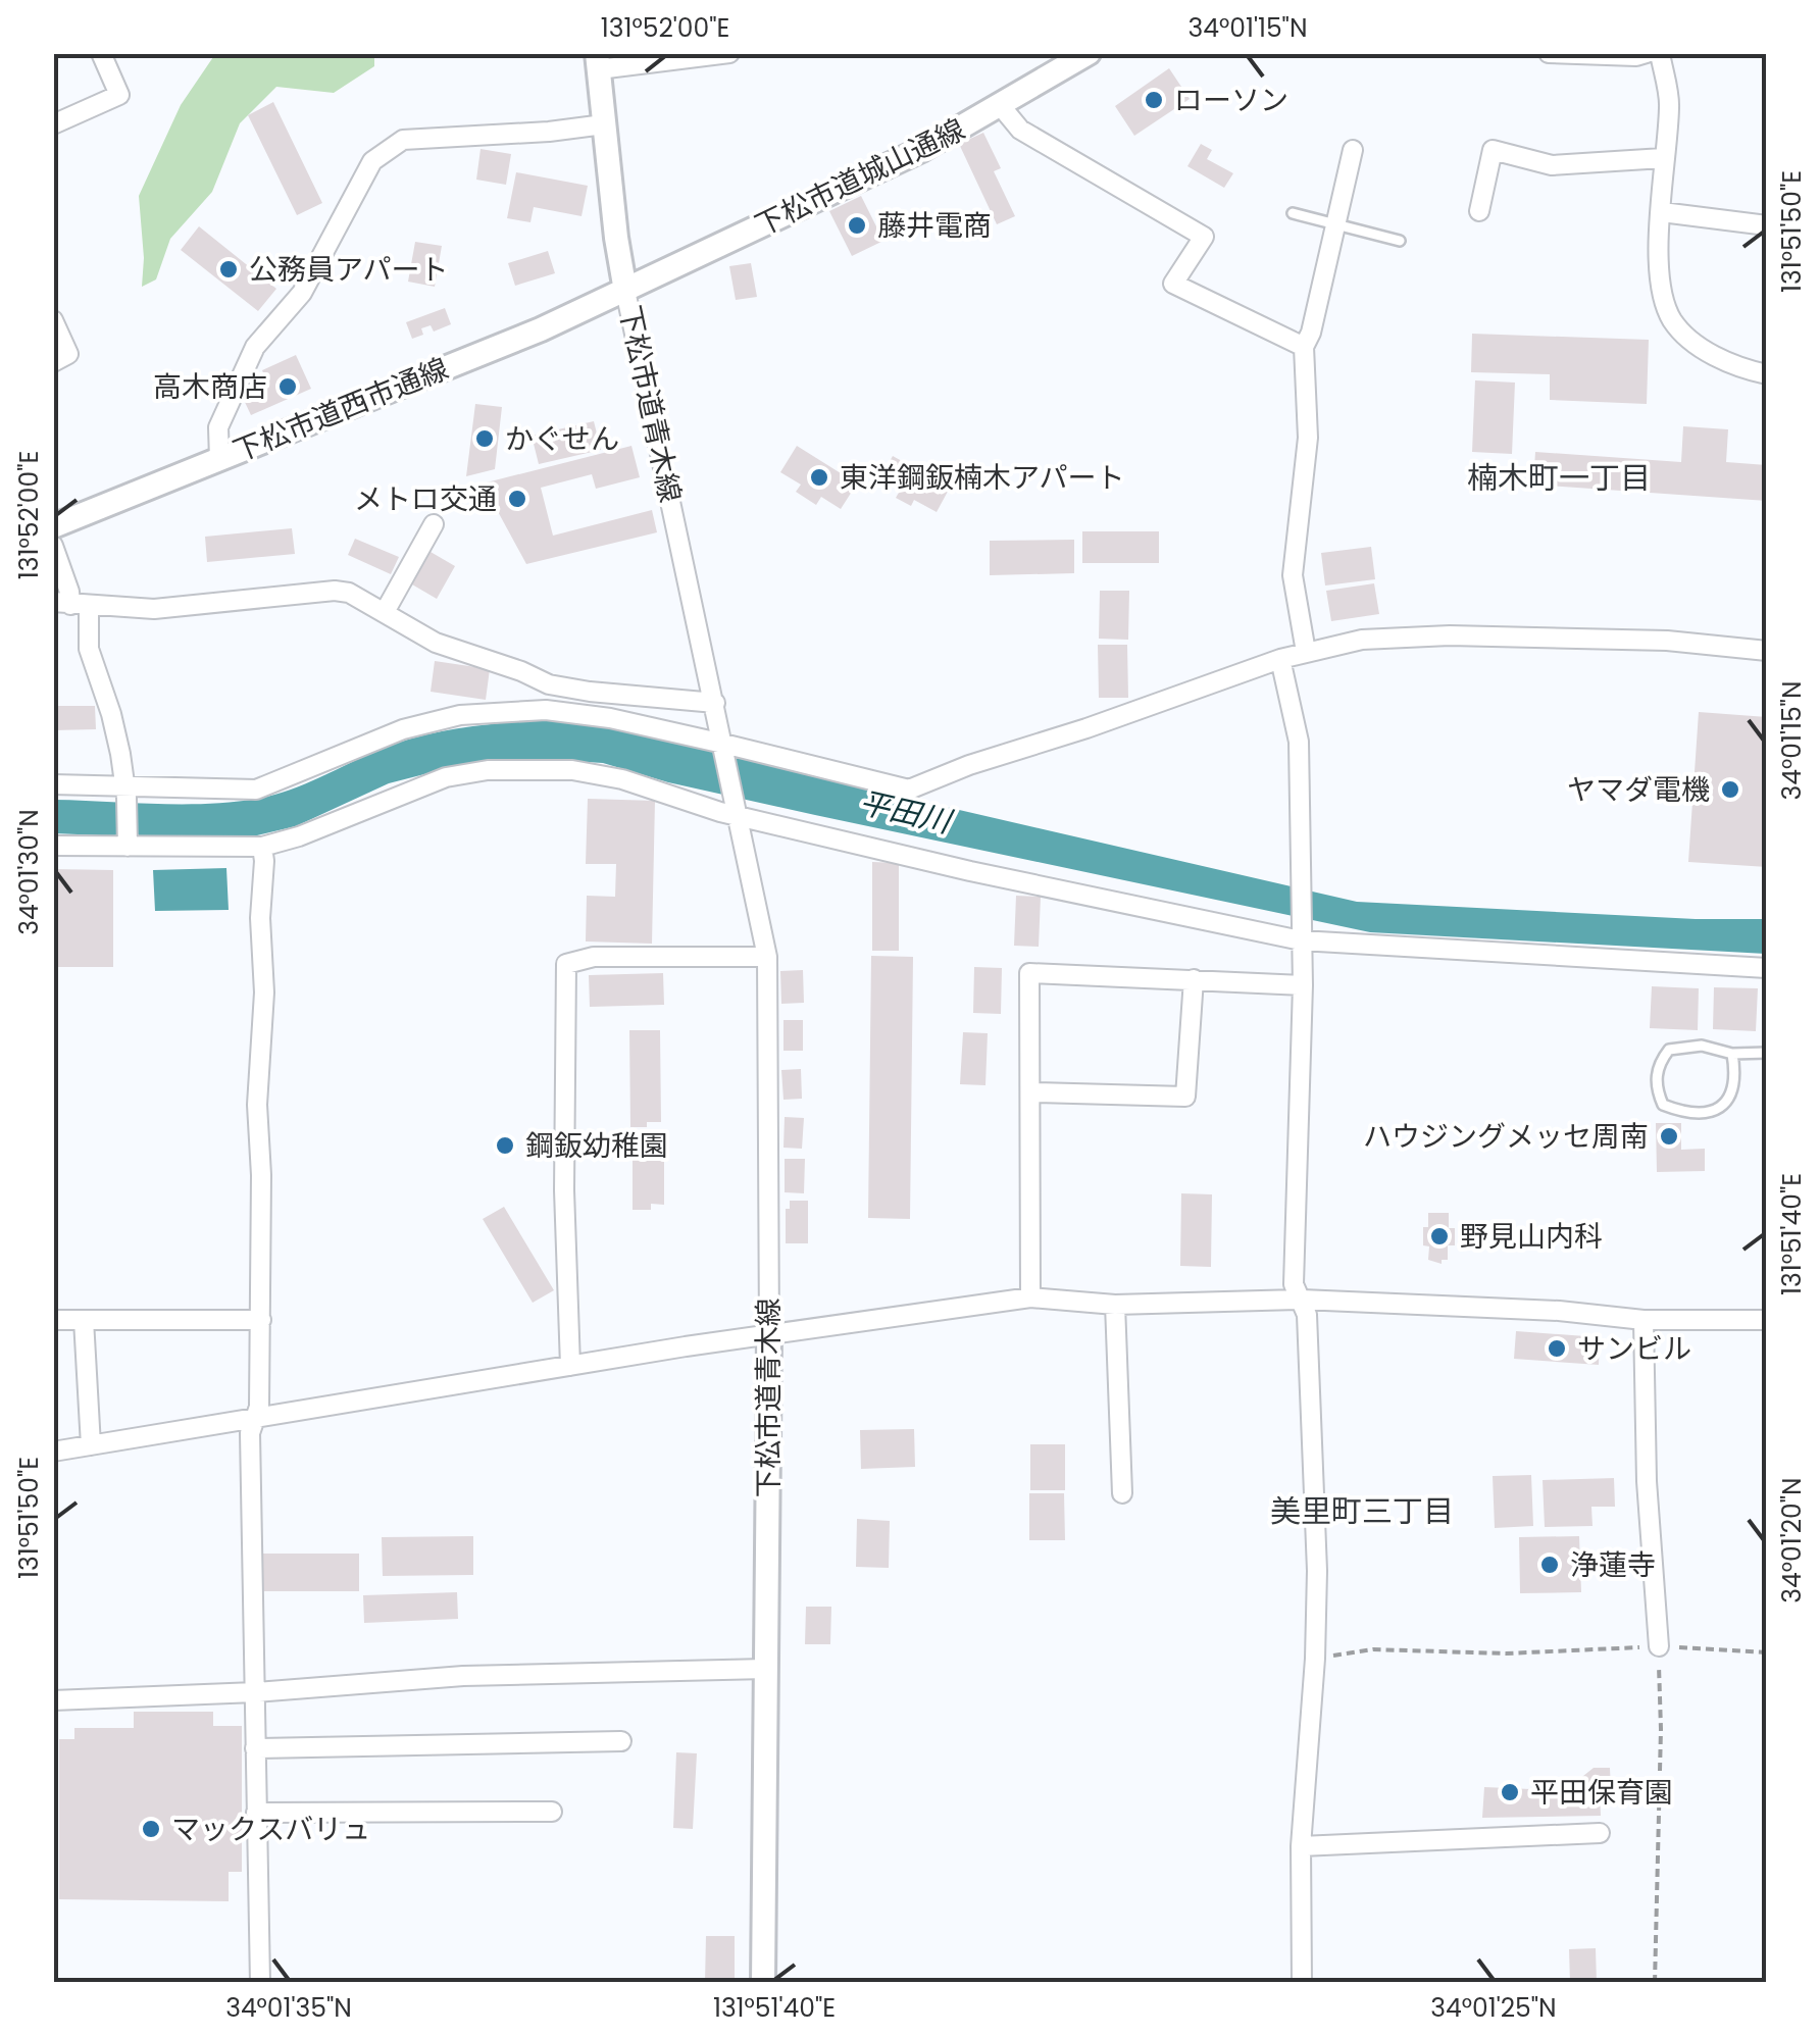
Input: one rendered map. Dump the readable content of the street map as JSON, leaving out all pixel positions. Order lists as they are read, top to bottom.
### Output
{
  "streets": {
    "street": ["下松市道城山通線", "下松市道青木線", "下松市道西市通線"]
  },
  "crossings": [
    ["下松市道城山通線", "下松市道青木線"],
    ["下松市道城山通線", "下松市道西市通線"],
    ["下松市道青木線", "下松市道西市通線"]
  ],
  "districts": ["楠木町一丁目", "美里町三丁目"],
  "water": ["平田川"],
  "places": [
    "ローソン",
    "藤井電商",
    "公務員アパート",
    "高木商店",
    "かぐせん",
    "東洋鋼鈑楠木アパート",
    "メトロ交通",
    "ヤマダ電機",
    "ハウジングメッセ周南",
    "鋼鈑幼稚園",
    "野見山内科",
    "サンビル",
    "浄蓮寺",
    "平田保育園",
    "マックスバリュ"
  ],
  "coordinates": [
    "131°52'00\"E",
    "34°01'15\"N",
    "131°51'50\"E",
    "34°01'30\"N",
    "131°51'40\"E",
    "34°01'20\"N",
    "34°01'35\"N",
    "34°01'25\"N"
  ]
}
